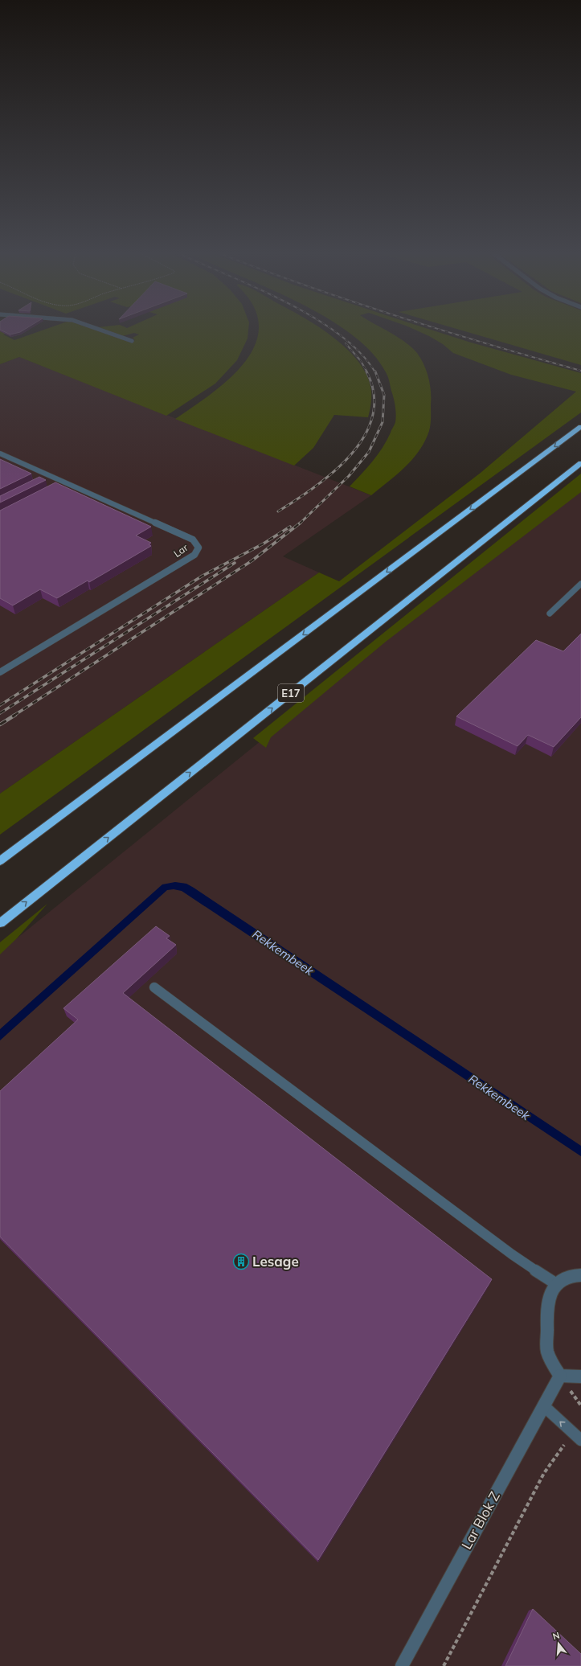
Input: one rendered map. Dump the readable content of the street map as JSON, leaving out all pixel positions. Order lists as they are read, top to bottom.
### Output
{
  "streets": {
    "highway": ["E17"],
    "street": ["Lar", "Lar Blok Z"]
  },
  "water": ["Rekkembeek"],
  "places": {
    "building": ["Lesage"]
  },
  "north": "top"
}
